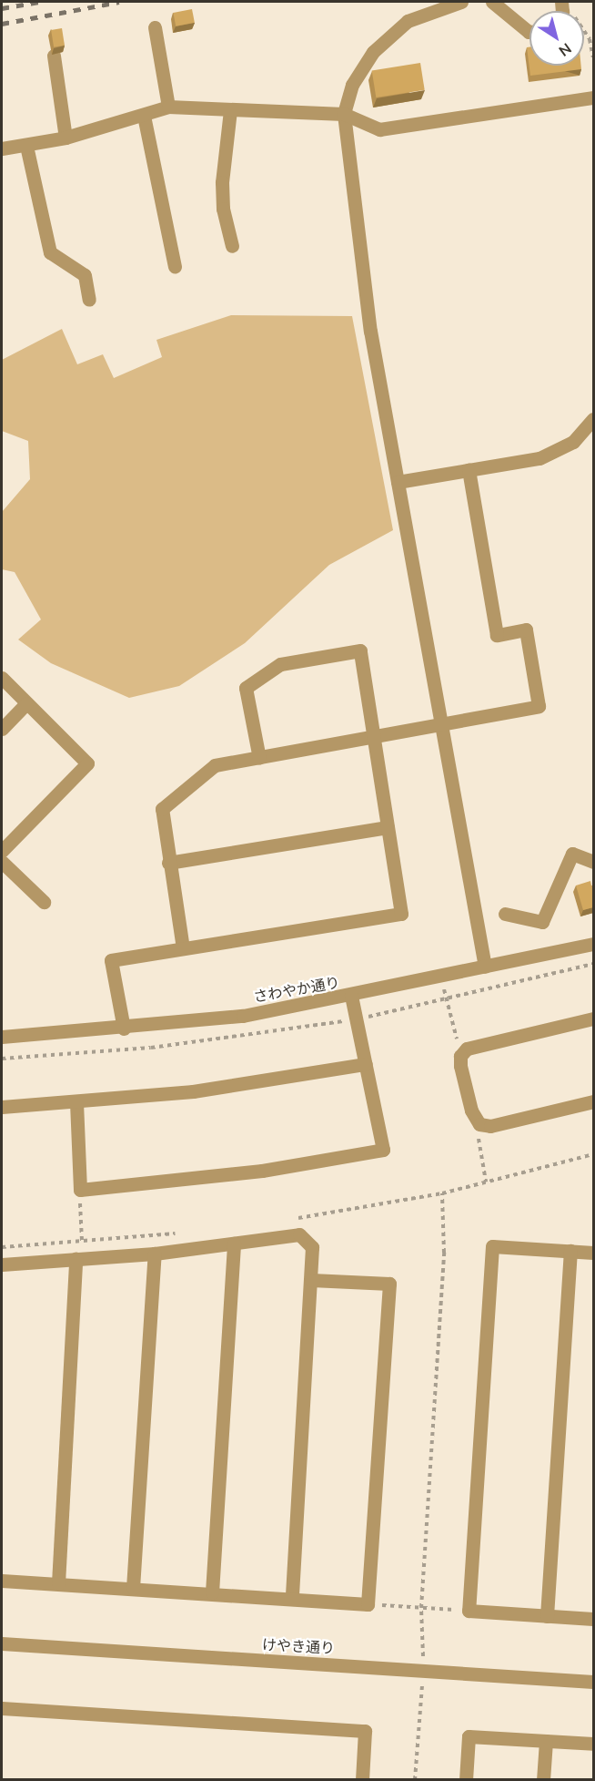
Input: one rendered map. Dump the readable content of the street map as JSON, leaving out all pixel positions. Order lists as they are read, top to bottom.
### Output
{
  "streets": {
    "street": ["さわやか通り", "けやき通り"]
  },
  "north": "bottom right"
}
